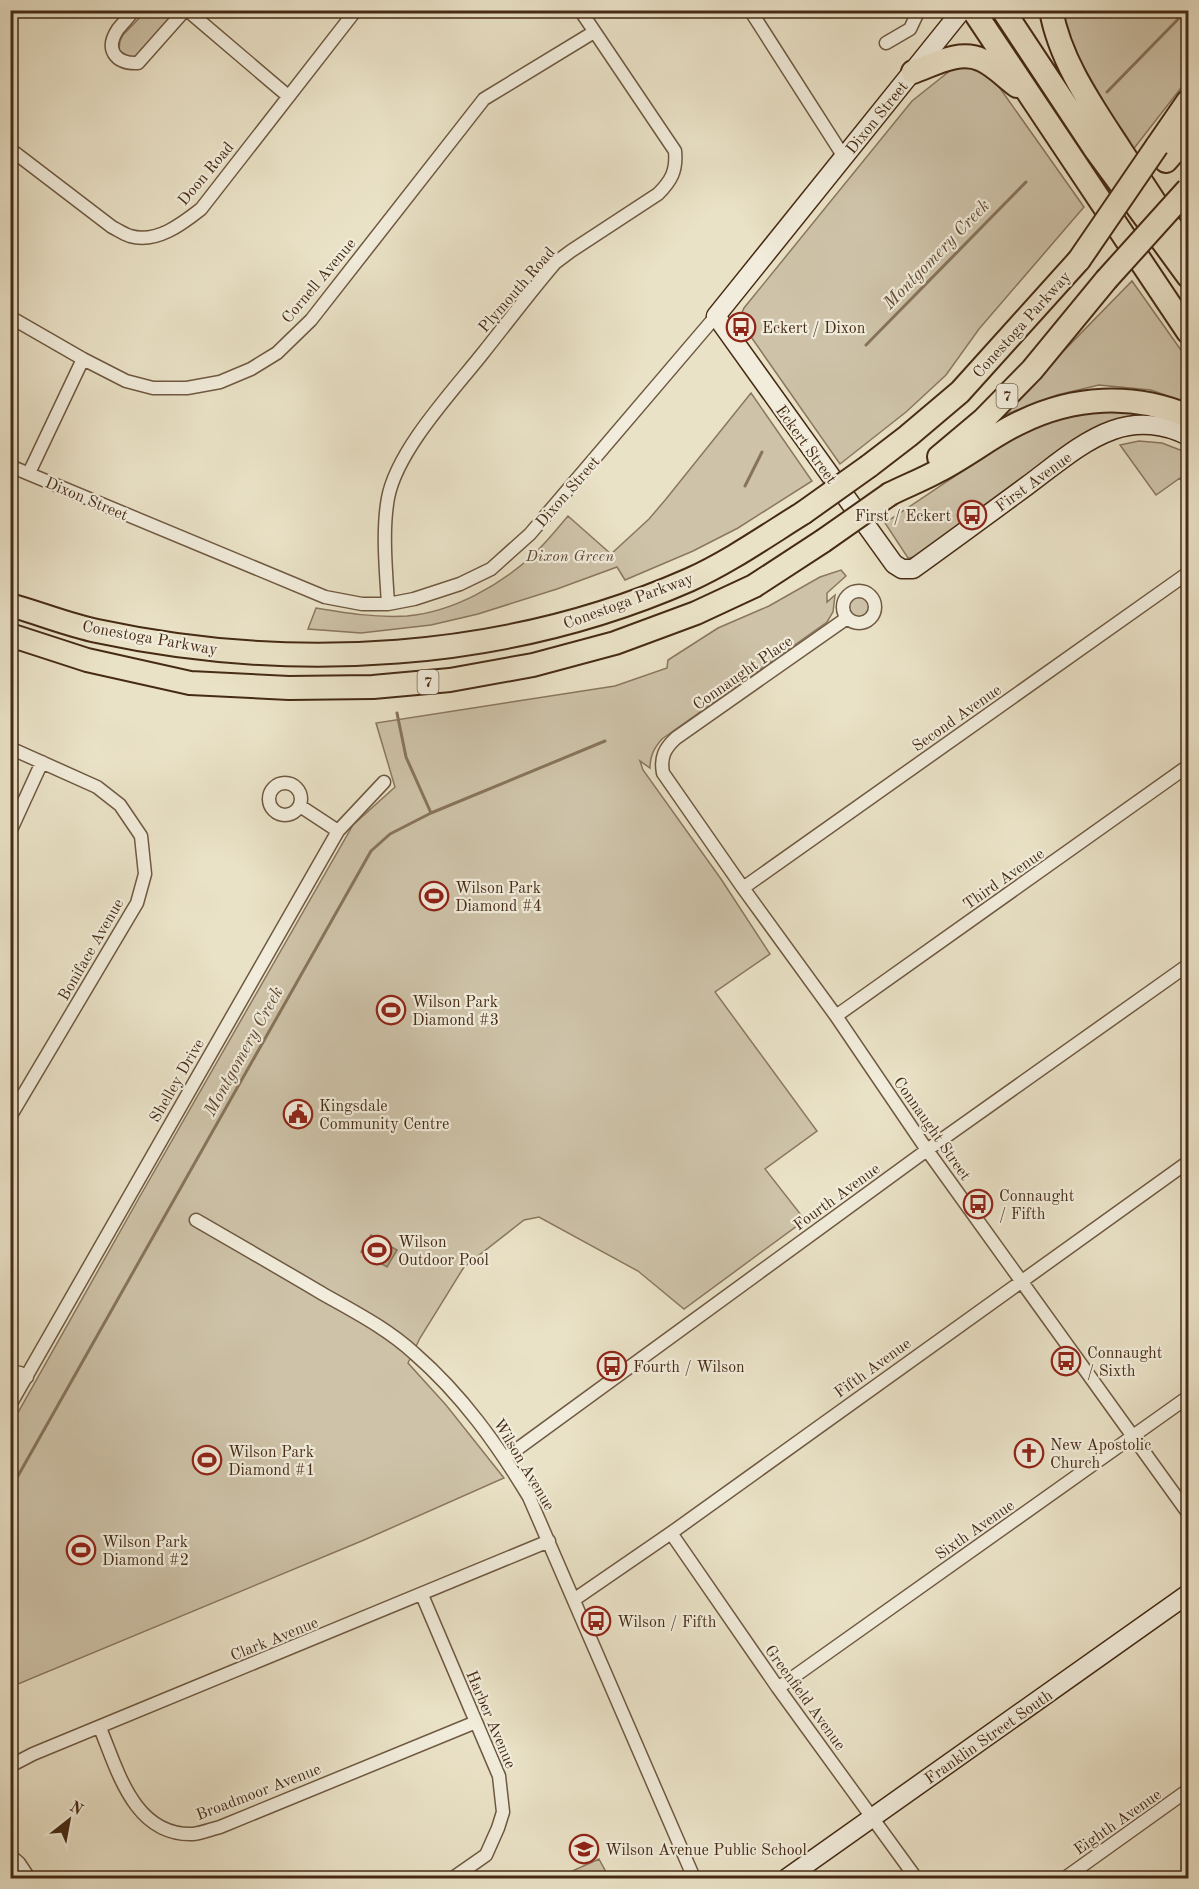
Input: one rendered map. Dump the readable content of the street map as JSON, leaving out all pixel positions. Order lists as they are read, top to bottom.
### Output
{
  "streets": {
    "highway": ["Conestoga Parkway", "7"],
    "street": [
      "Dixon Street",
      "Doon Road",
      "Cornell Avenue",
      "Plymouth Road",
      "Eckert Street",
      "First Avenue",
      "Connaught Place",
      "Second Avenue",
      "Third Avenue",
      "Boniface Avenue",
      "Shelley Drive",
      "Connaught Street",
      "Fourth Avenue",
      "Fifth Avenue",
      "Wilson Avenue",
      "Sixth Avenue",
      "Clark Avenue",
      "Greenfield Avenue",
      "Harber Avenue",
      "Franklin Street South",
      "Broadmoor Avenue",
      "Eighth Avenue"
    ]
  },
  "crossings": [
    ["Dixon Street", "Plymouth Road"],
    ["Dixon Street", "Eckert Street"],
    ["Cornell Avenue", "Plymouth Road"],
    ["Eckert Street", "First Avenue"],
    ["Connaught Place", "Connaught Street"],
    ["Second Avenue", "Connaught Street"],
    ["Third Avenue", "Connaught Street"],
    ["Connaught Street", "Fourth Avenue"],
    ["Connaught Street", "Fifth Avenue"],
    ["Connaught Street", "Sixth Avenue"],
    ["Fourth Avenue", "Wilson Avenue"],
    ["Fifth Avenue", "Wilson Avenue"],
    ["Fifth Avenue", "Greenfield Avenue"],
    ["Wilson Avenue", "Clark Avenue"],
    ["Sixth Avenue", "Greenfield Avenue"],
    ["Clark Avenue", "Harber Avenue"],
    ["Clark Avenue", "Broadmoor Avenue"],
    ["Greenfield Avenue", "Franklin Street South"],
    ["Harber Avenue", "Broadmoor Avenue"]
  ],
  "water": ["Montgomery Creek"],
  "parks": ["Dixon Green"],
  "places": {
    "bus stop": [
      "Eckert / Dixon",
      "First / Eckert",
      "Connaught / Fifth",
      "Connaught / Sixth",
      "Fourth / Wilson",
      "Wilson / Fifth"
    ],
    "sports": [
      "Wilson Park Diamond #4",
      "Wilson Park Diamond #3",
      "Wilson Outdoor Pool",
      "Wilson Park Diamond #1",
      "Wilson Park Diamond #2"
    ],
    "public building": ["Kingsdale Community Centre"],
    "church": ["New Apostolic Church"],
    "school or university": ["Wilson Avenue Public School"]
  },
  "north": "top right"
}
